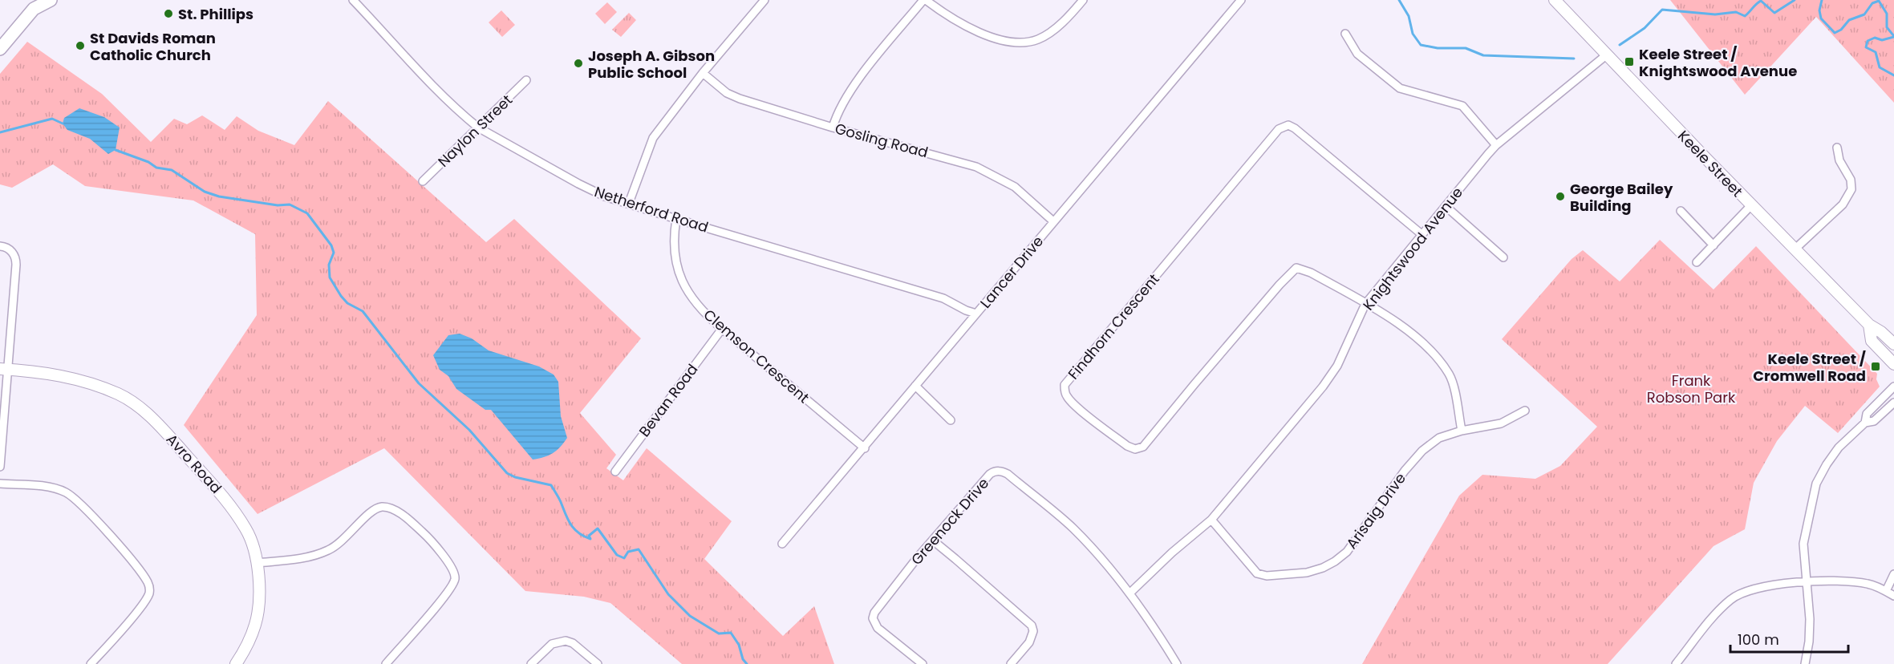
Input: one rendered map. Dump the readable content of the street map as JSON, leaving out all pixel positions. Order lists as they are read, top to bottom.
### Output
{
  "streets": {
    "main road": ["Keele Street", "Avro Road"],
    "street": [
      "Naylon Street",
      "Gosling Road",
      "Netherford Road",
      "Knightswood Avenue",
      "Lancer Drive",
      "Findhorn Crescent",
      "Clemson Crescent",
      "Bevan Road",
      "Arisaig Drive",
      "Greenock Drive"
    ]
  },
  "crossings": [
    ["Naylon Street", "Netherford Road"],
    ["Gosling Road", "Lancer Drive"],
    ["Keele Street", "Knightswood Avenue"],
    ["Netherford Road", "Lancer Drive"],
    ["Netherford Road", "Clemson Crescent"],
    ["Knightswood Avenue", "Findhorn Crescent"],
    ["Knightswood Avenue", "Arisaig Drive"],
    ["Knightswood Avenue", "Greenock Drive"],
    ["Lancer Drive", "Clemson Crescent"],
    ["Clemson Crescent", "Bevan Road"]
  ],
  "parks": ["Frank Robson Park"],
  "places": {
    "other": [
      "St. Phillips",
      "St Davids Roman Catholic Church",
      "Joseph A. Gibson Public School",
      "George Bailey Building"
    ],
    "transit": ["Keele Street / Knightswood Avenue", "Keele Street / Cromwell Road"]
  },
  "scale_bar": "100 m"
}
